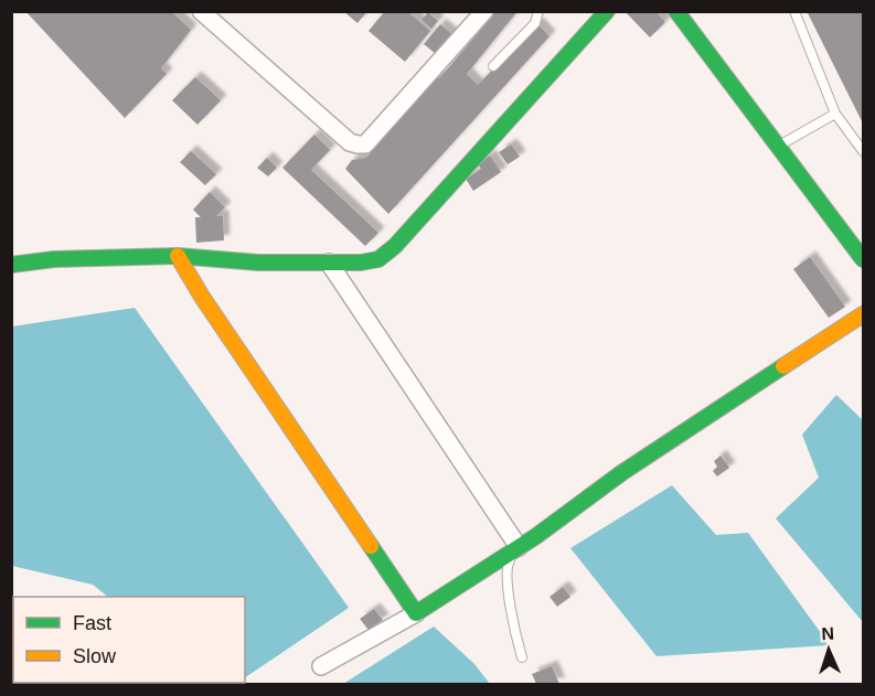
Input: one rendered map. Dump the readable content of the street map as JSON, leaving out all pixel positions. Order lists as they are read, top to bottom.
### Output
{
  "legend": ["Fast", "Slow"],
  "north": "top"
}
